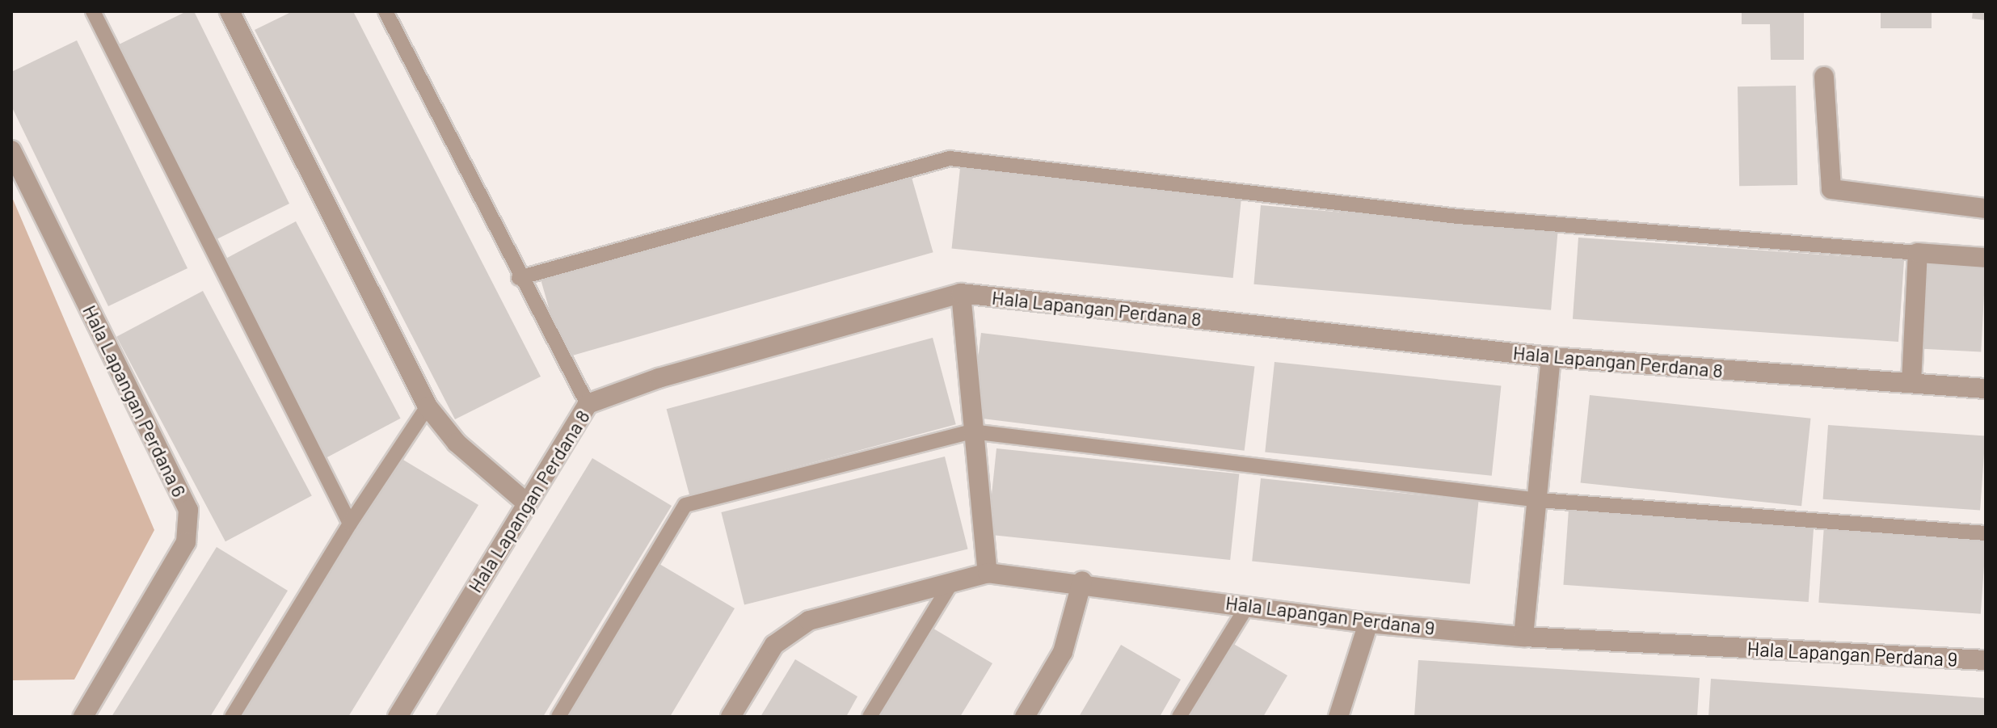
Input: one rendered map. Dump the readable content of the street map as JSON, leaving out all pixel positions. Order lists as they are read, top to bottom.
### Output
{
  "streets": {
    "street": ["Hala Lapangan Perdana 8", "Hala Lapangan Perdana 6", "Hala Lapangan Perdana 9"]
  }
}
